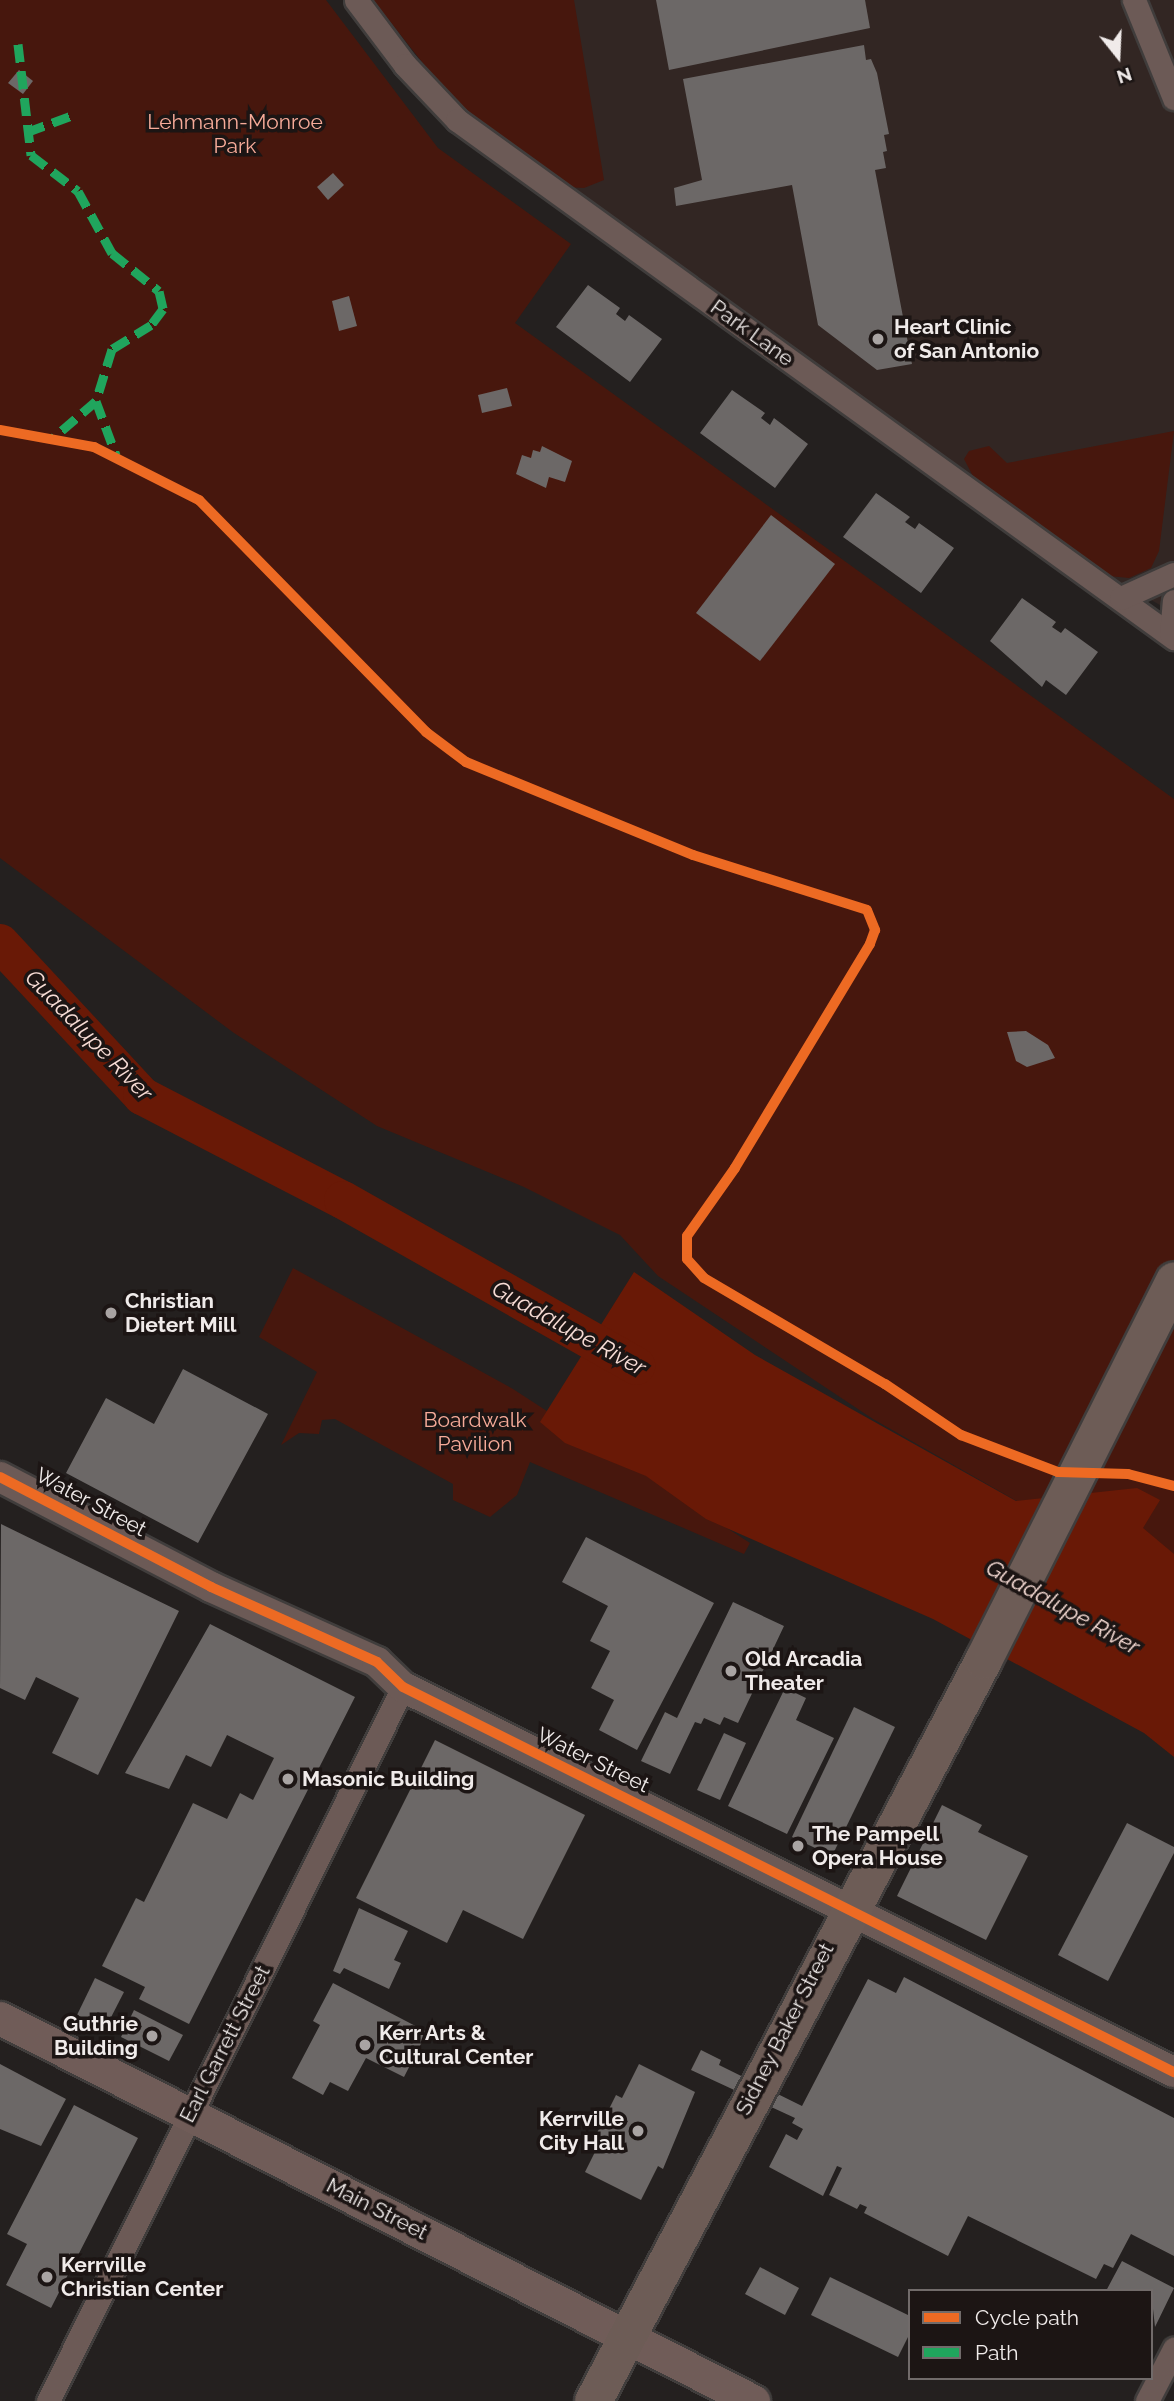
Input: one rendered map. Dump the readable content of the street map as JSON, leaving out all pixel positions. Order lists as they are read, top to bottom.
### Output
{
  "streets": {
    "main road": ["Sidney Baker Street", "Main Street"],
    "street": ["Park Lane", "Water Street", "Earl Garrett Street"]
  },
  "crossings": [
    ["Water Street", "Sidney Baker Street"],
    ["Water Street", "Earl Garrett Street"],
    ["Sidney Baker Street", "Main Street"],
    ["Earl Garrett Street", "Main Street"]
  ],
  "water": ["Guadalupe River"],
  "parks": ["Lehmann-Monroe Park", "Boardwalk Pavilion"],
  "places": [
    "Heart Clinic of San Antonio",
    "Christian Dietert Mill",
    "Old Arcadia Theater",
    "Masonic Building",
    "The Pampell Opera House",
    "Guthrie Building",
    "Kerr Arts & Cultural Center",
    "Kerrville City Hall",
    "Kerrville Christian Center"
  ],
  "legend": ["Cycle path", "Path"],
  "north": "bottom"
}
